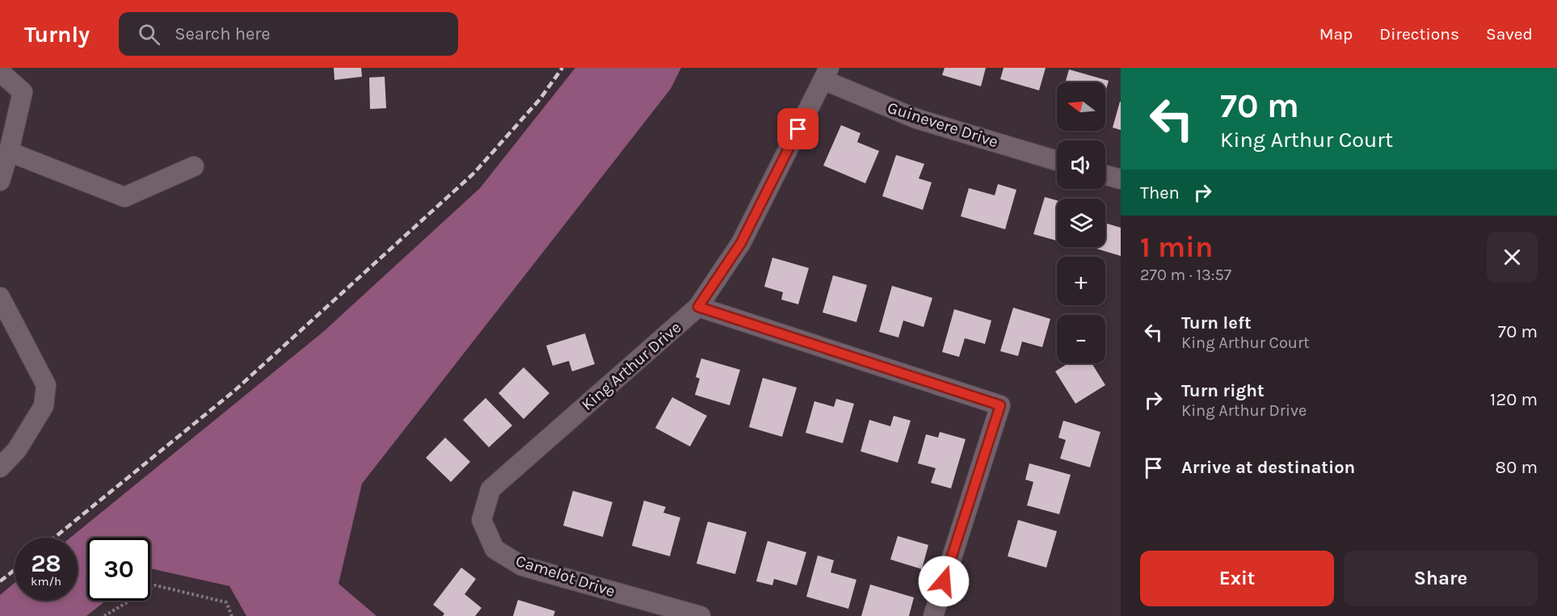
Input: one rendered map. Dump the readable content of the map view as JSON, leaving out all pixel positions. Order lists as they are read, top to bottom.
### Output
{
  "streets": {
    "street": ["Guinevere Drive", "King Arthur Drive", "Camelot Drive"]
  },
  "crossings": [
    ["Guinevere Drive", "King Arthur Drive"],
    ["King Arthur Drive", "Camelot Drive"]
  ],
  "north": "left",
  "page": {
    "header": "Turnly",
    "search": "Search here",
    "nav": ["Map", "Directions", "Saved"],
    "turn": ["70 m", "King Arthur Court"],
    "map_buttons": ["+", "−"],
    "then": "Then",
    "heading": ["1 min", "270 m · 13:57"],
    "list": [
      {
        "name": "Turn left",
        "note": "King Arthur Court",
        "value": "70 m"
      },
      {
        "name": "Turn right",
        "note": "King Arthur Drive",
        "value": "120 m"
      },
      {
        "name": "Arrive at destination",
        "value": "80 m"
      }
    ],
    "speed": "28 km/h",
    "limit": "30",
    "buttons": ["Exit", "Share"]
  }
}
